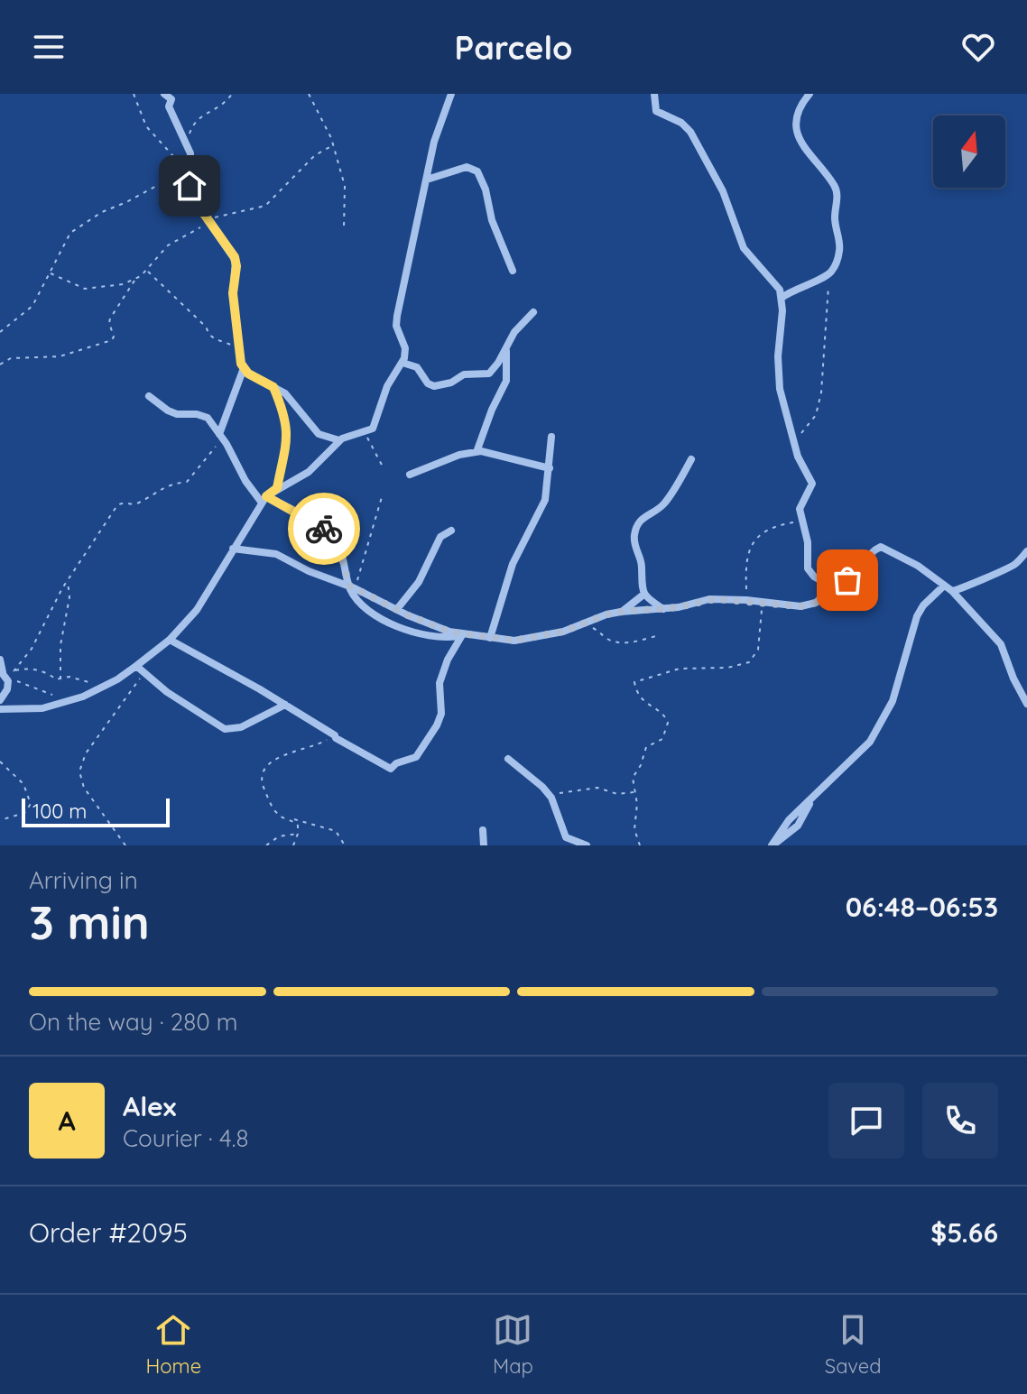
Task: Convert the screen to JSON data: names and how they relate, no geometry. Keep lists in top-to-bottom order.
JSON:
{
  "scale_bar": "100 m",
  "north": "top",
  "page": {
    "header": "Parcelo",
    "scale": "100 m",
    "heading": ["3 min", "Arriving in", "06:48–06:53"],
    "panel": [
      "Alex",
      "Courier · 4.8",
      "Order #2095",
      "$5.66"
    ],
    "bar": "On the way · 280 m",
    "round": "A",
    "tabs": ["Home", "Map", "Saved"]
  }
}
